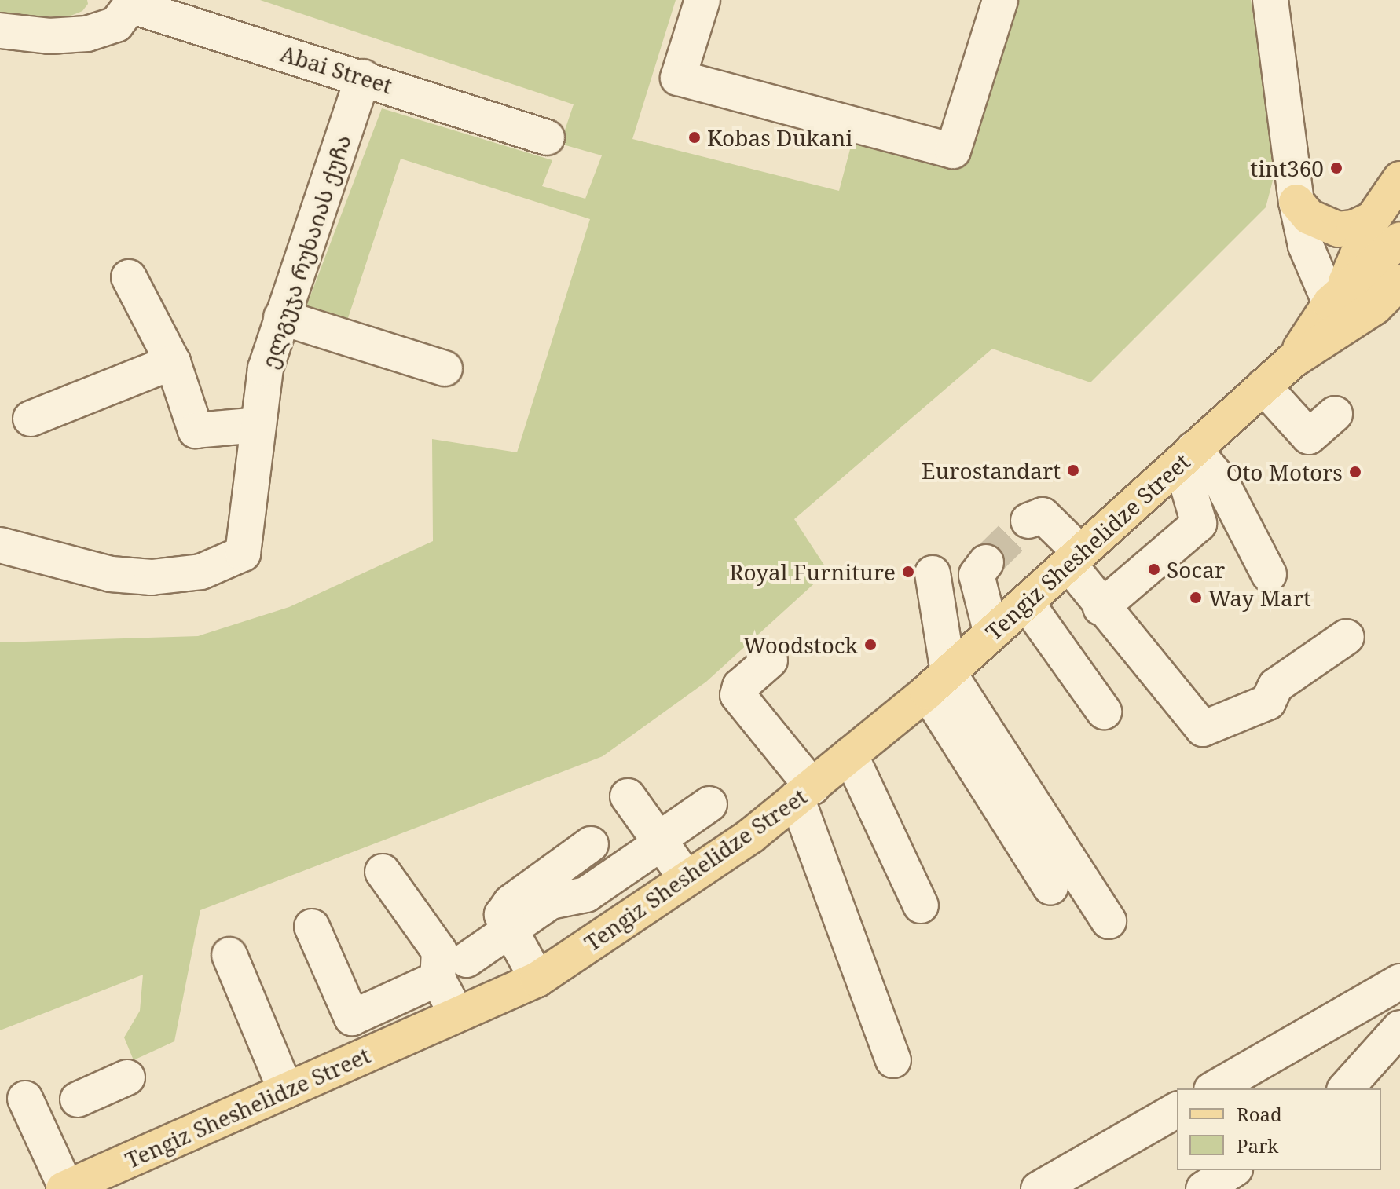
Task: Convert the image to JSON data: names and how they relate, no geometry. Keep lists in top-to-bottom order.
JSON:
{
  "streets": {
    "main road": ["Tengiz Sheshelidze Street"],
    "street": ["Abai Street", "ელგუჯა რუხაიას ქუჩა"]
  },
  "crossings": [
    ["Abai Street", "ელგუჯა რუხაიას ქუჩა"]
  ],
  "places": [
    "Kobas Dukani",
    "tint360",
    "Eurostandart",
    "Oto Motors",
    "Socar",
    "Royal Furniture",
    "Way Mart",
    "Woodstock"
  ],
  "legend": ["Road", "Park"]
}
